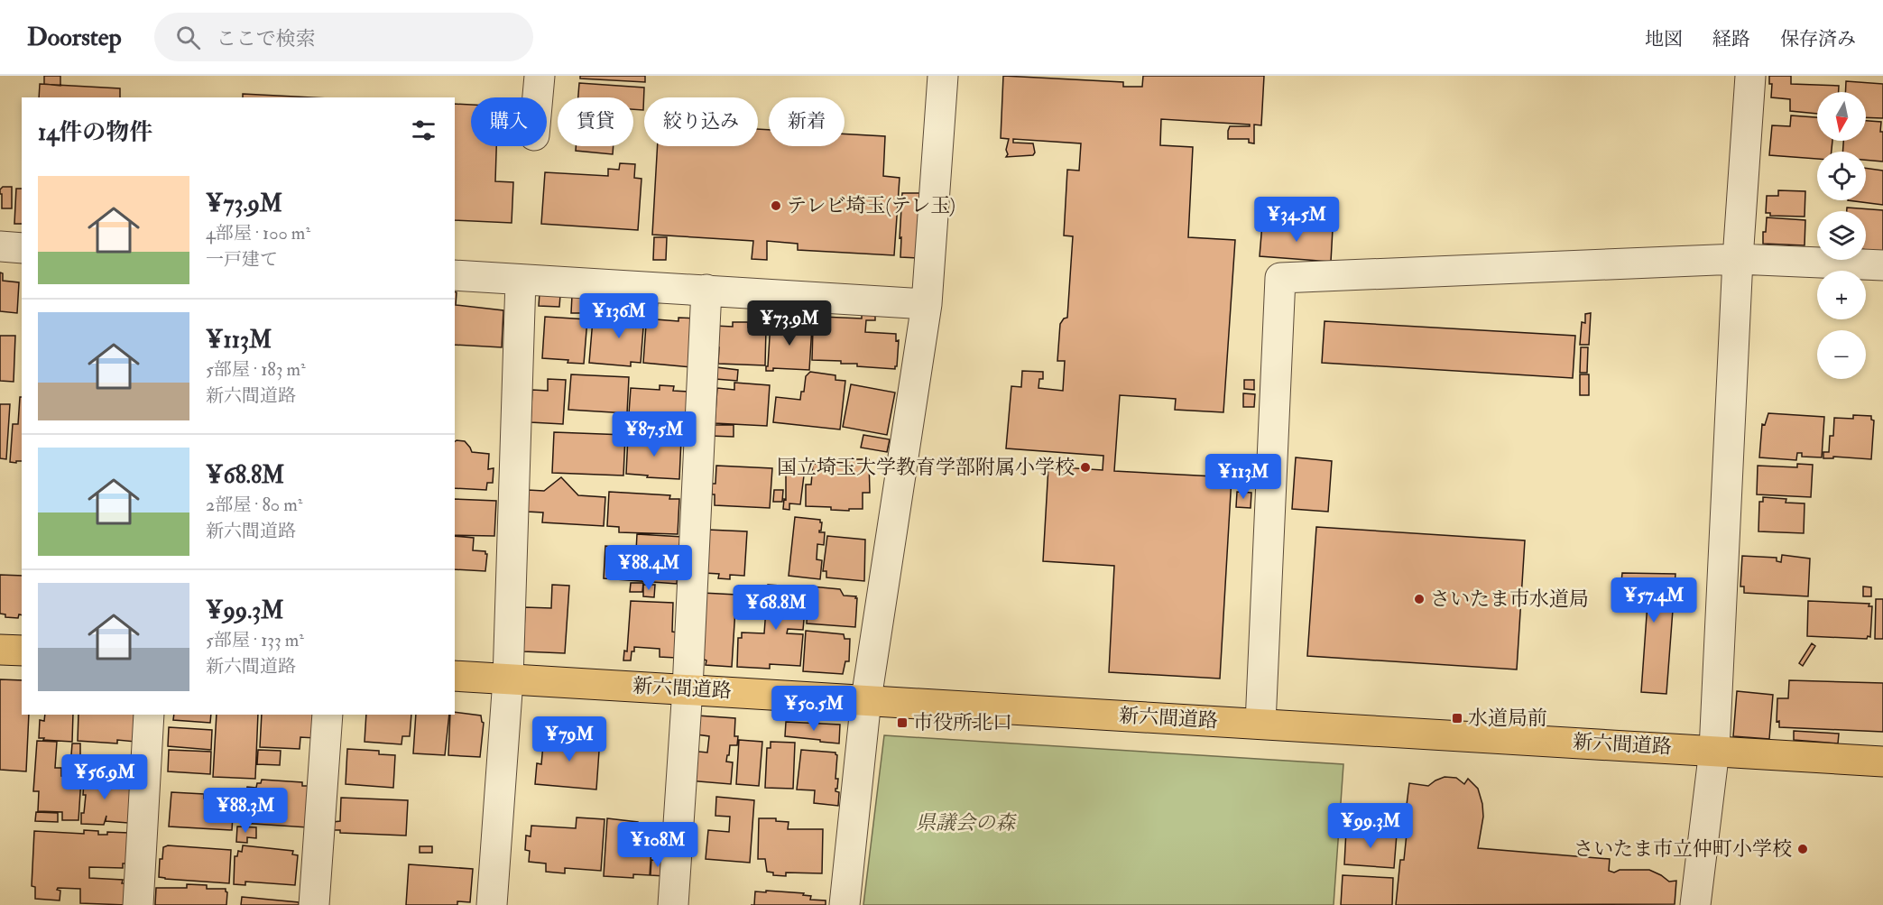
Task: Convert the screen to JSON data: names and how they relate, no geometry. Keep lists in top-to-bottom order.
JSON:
{
  "streets": {
    "main road": ["新六間道路"]
  },
  "parks": ["県議会の森"],
  "places": {
    "other": [
      "テレビ埼玉(テレ玉)",
      "国立埼玉大学教育学部附属小学校",
      "さいたま市水道局",
      "さいたま市立仲町小学校"
    ],
    "transit": ["水道局前", "市役所北口"]
  },
  "north": "bottom",
  "page": {
    "header": "Doorstep",
    "search": "ここで検索",
    "nav": ["地図", "経路", "保存済み"],
    "map_buttons": ["+", "−"],
    "chip": [
      "購入",
      "賃貸",
      "絞り込み",
      "新着"
    ],
    "heading": "14件の物件",
    "list": [
      {
        "name": "¥73.9M",
        "note": "4部屋 · 100 m² · 一戸建て"
      },
      {
        "name": "¥113M",
        "note": "5部屋 · 183 m² · 新六間道路"
      },
      {
        "name": "¥68.8M",
        "note": "2部屋 · 80 m² · 新六間道路"
      },
      {
        "name": "¥99.3M",
        "note": "5部屋 · 133 m² · 新六間道路"
      }
    ],
    "price": [
      "¥34.5M",
      "¥136M",
      "¥73.9M",
      "¥87.5M",
      "¥113M",
      "¥88.4M",
      "¥57.4M",
      "¥68.8M",
      "¥50.5M",
      "¥79M",
      "¥56.9M",
      "¥88.3M",
      "¥99.3M",
      "¥108M"
    ]
  }
}
